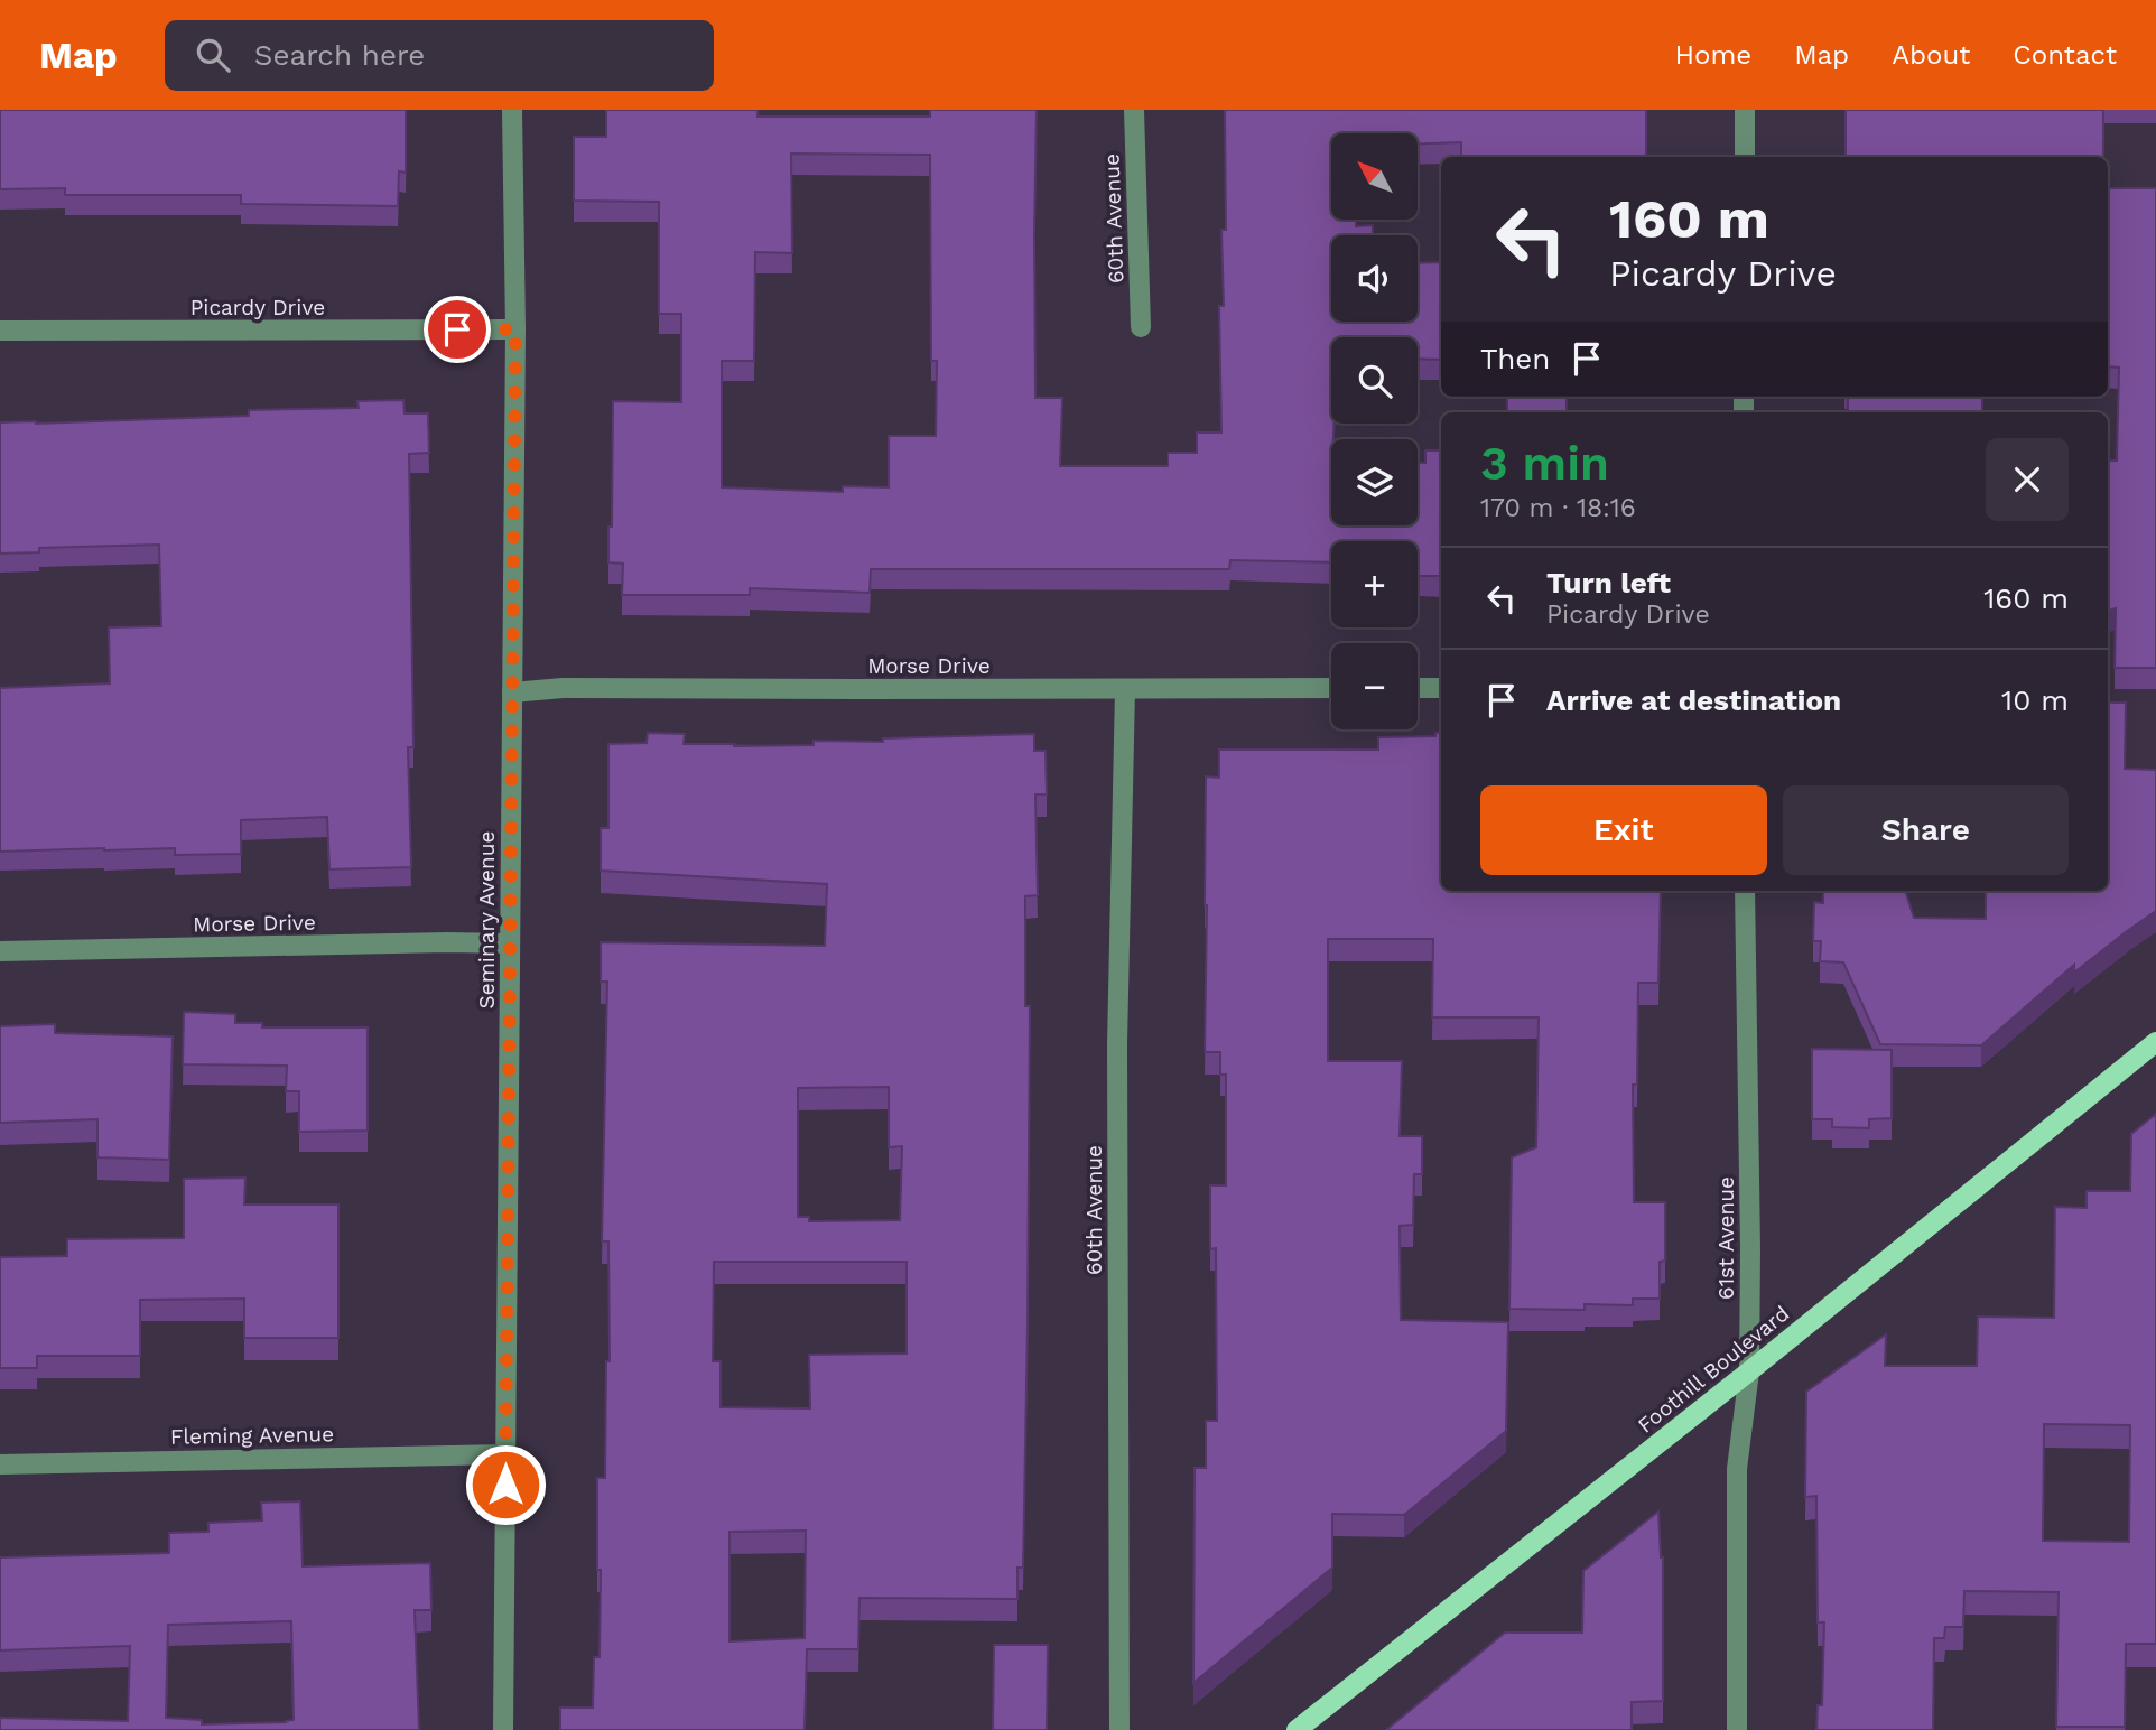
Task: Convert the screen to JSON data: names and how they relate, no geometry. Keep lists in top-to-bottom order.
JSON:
{
  "streets": {
    "main road": ["Foothill Boulevard"],
    "street": [
      "60th Avenue",
      "Picardy Drive",
      "Morse Drive",
      "Seminary Avenue",
      "61st Avenue",
      "Fleming Avenue"
    ]
  },
  "crossings": [
    ["60th Avenue", "Morse Drive"],
    ["Picardy Drive", "Seminary Avenue"],
    ["Morse Drive", "Seminary Avenue"],
    ["Seminary Avenue", "Fleming Avenue"],
    ["61st Avenue", "Foothill Boulevard"]
  ],
  "north": "top left",
  "page": {
    "header": "Map",
    "search": "Search here",
    "nav": [
      "Home",
      "Map",
      "About",
      "Contact"
    ],
    "map_buttons": ["+", "−"],
    "turn": ["160 m", "Picardy Drive"],
    "then": "Then",
    "heading": ["3 min", "170 m · 18:16"],
    "list": [
      {
        "name": "Turn left",
        "note": "Picardy Drive",
        "value": "160 m"
      },
      {
        "name": "Arrive at destination",
        "value": "10 m"
      }
    ],
    "buttons": ["Exit", "Share"]
  }
}
